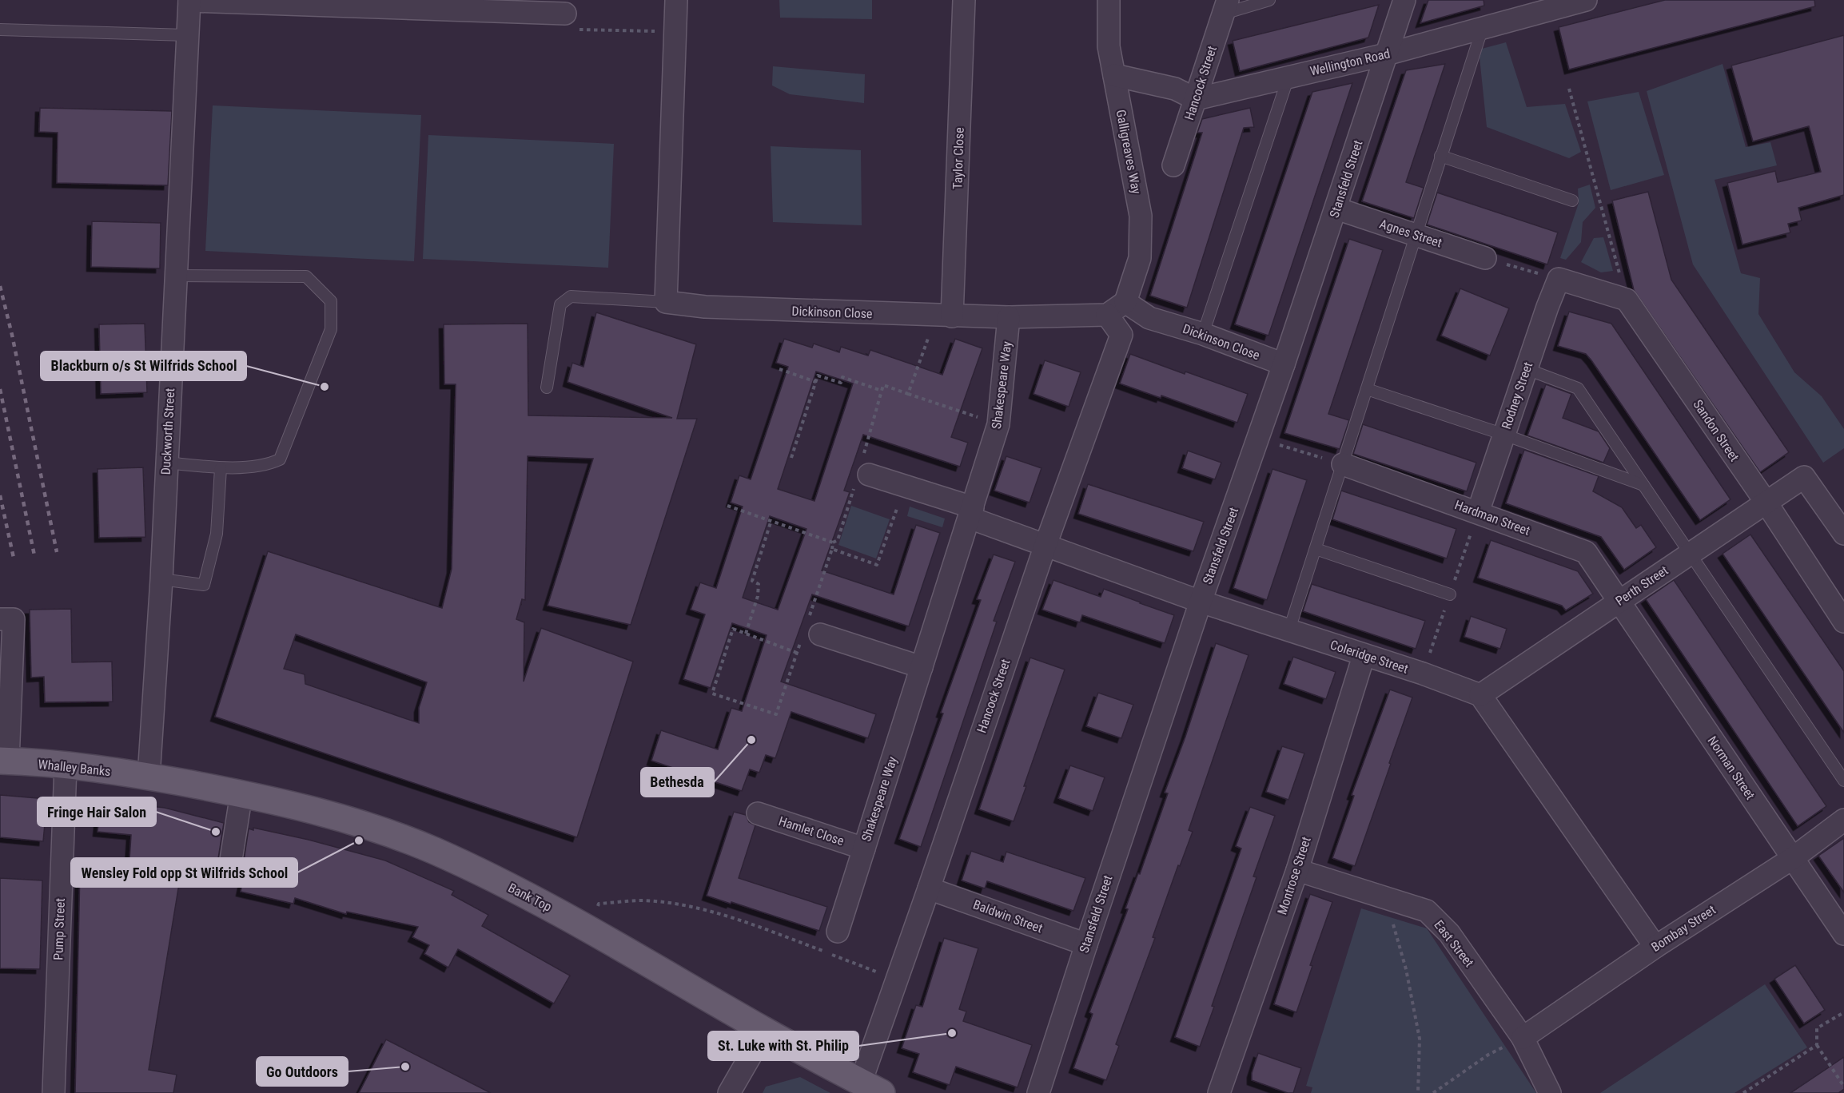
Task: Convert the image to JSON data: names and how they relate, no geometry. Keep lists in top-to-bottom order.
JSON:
{
  "streets": {
    "main road": ["Whalley Banks", "Bank Top"],
    "street": [
      "Wellington Road",
      "Hancock Street",
      "Galligreaves Way",
      "Taylor Close",
      "Stansfeld Street",
      "Agnes Street",
      "Dickinson Close",
      "Shakespeare Way",
      "Rodney Street",
      "Sandon Street",
      "Duckworth Street",
      "Hardman Street",
      "Perth Street",
      "Coleridge Street",
      "Norman Street",
      "Hamlet Close",
      "Montrose Street",
      "Baldwin Street",
      "Bombay Street",
      "Pump Street",
      "East Street"
    ]
  },
  "crossings": [
    ["Wellington Road", "Hancock Street"],
    ["Wellington Road", "Stansfeld Street"],
    ["Hancock Street", "Dickinson Close"],
    ["Hancock Street", "Coleridge Street"],
    ["Hancock Street", "Bank Top"],
    ["Hancock Street", "Baldwin Street"],
    ["Galligreaves Way", "Dickinson Close"],
    ["Taylor Close", "Dickinson Close"],
    ["Stansfeld Street", "Agnes Street"],
    ["Stansfeld Street", "Dickinson Close"],
    ["Stansfeld Street", "Coleridge Street"],
    ["Stansfeld Street", "Baldwin Street"],
    ["Dickinson Close", "Shakespeare Way"],
    ["Shakespeare Way", "Coleridge Street"],
    ["Shakespeare Way", "Hamlet Close"],
    ["Rodney Street", "Hardman Street"],
    ["Sandon Street", "Perth Street"],
    ["Duckworth Street", "Whalley Banks"],
    ["Duckworth Street", "Bank Top"],
    ["Hardman Street", "Perth Street"],
    ["Hardman Street", "Norman Street"],
    ["Perth Street", "Coleridge Street"],
    ["Perth Street", "Norman Street"],
    ["Coleridge Street", "Montrose Street"],
    ["Whalley Banks", "Bank Top"],
    ["Whalley Banks", "Pump Street"],
    ["Norman Street", "Bombay Street"],
    ["Montrose Street", "East Street"],
    ["Bombay Street", "East Street"]
  ],
  "places": [
    "Blackburn o/s St Wilfrids School",
    "Bethesda",
    "Fringe Hair Salon",
    "Wensley Fold opp St Wilfrids School",
    "St. Luke with St. Philip",
    "Go Outdoors"
  ]
}
